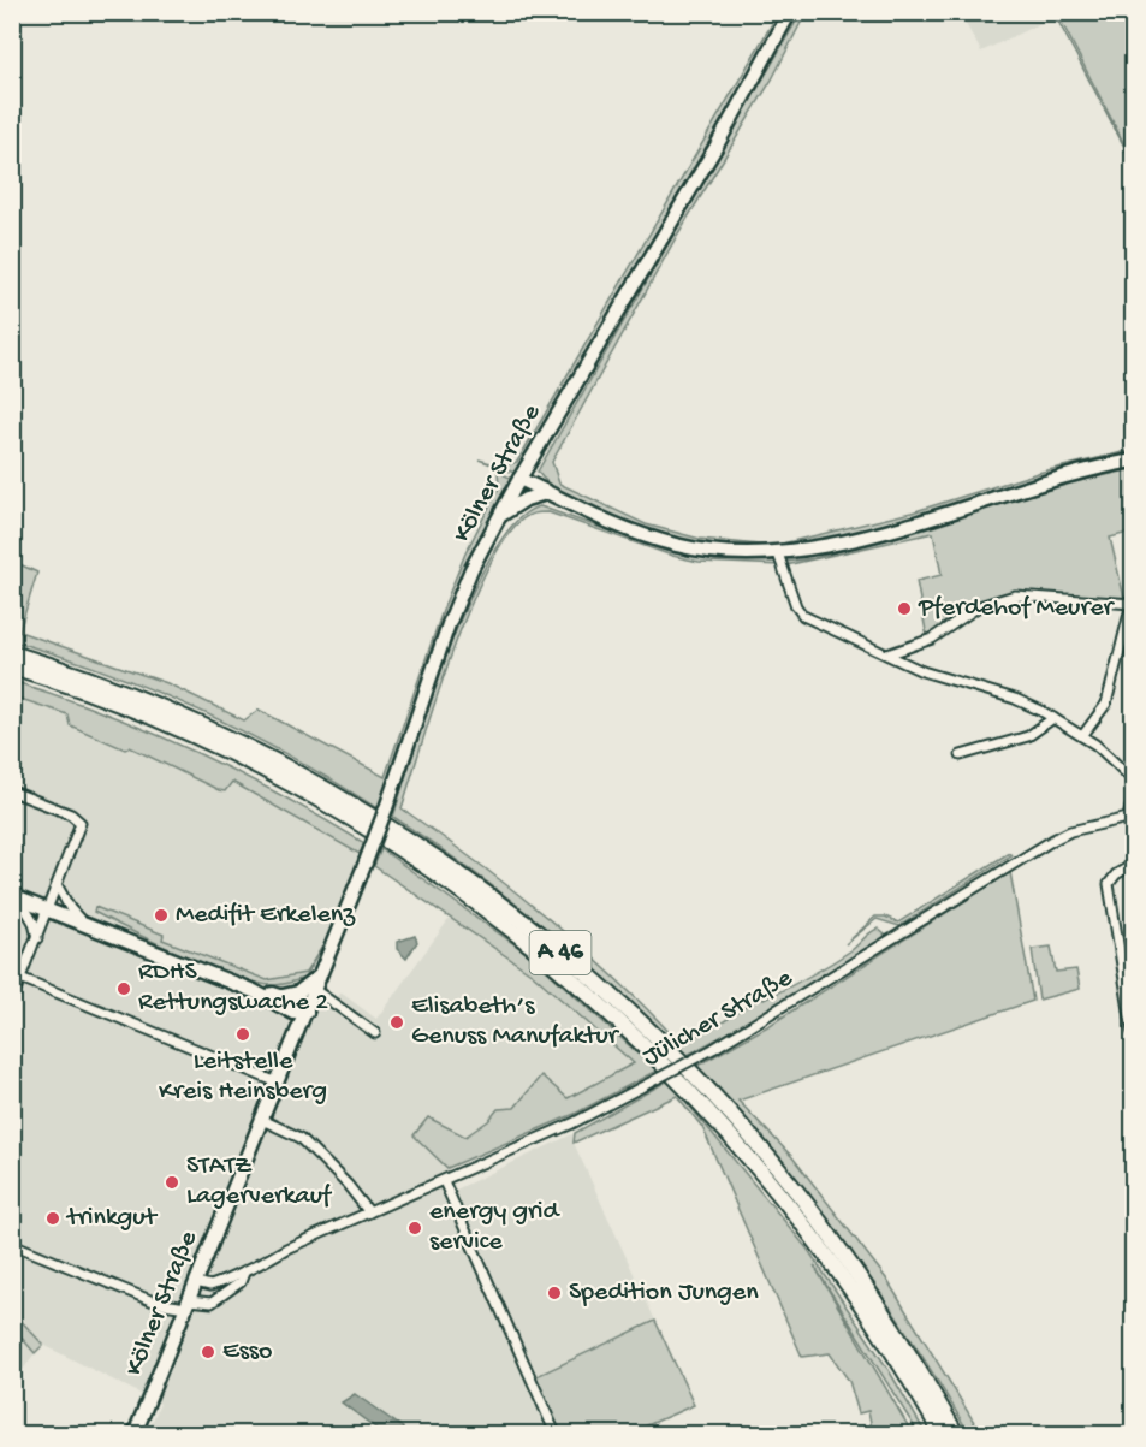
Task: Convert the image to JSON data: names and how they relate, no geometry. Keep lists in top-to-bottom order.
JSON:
{
  "streets": {
    "highway": ["A 46"],
    "main road": ["Kölner Straße"],
    "street": ["Jülicher Straße"]
  },
  "crossings": [
    ["Kölner Straße", "Jülicher Straße"]
  ],
  "places": [
    "Pferdehof Meurer",
    "Medifit Erkelenz",
    "RDHS Rettungswache 2",
    "Elisabeth’s Genuss Manufaktur",
    "Leitstelle Kreis Heinsberg",
    "STATZ Lagerverkauf",
    "trinkgut",
    "energy grid service",
    "Spedition Jungen",
    "Esso"
  ]
}
